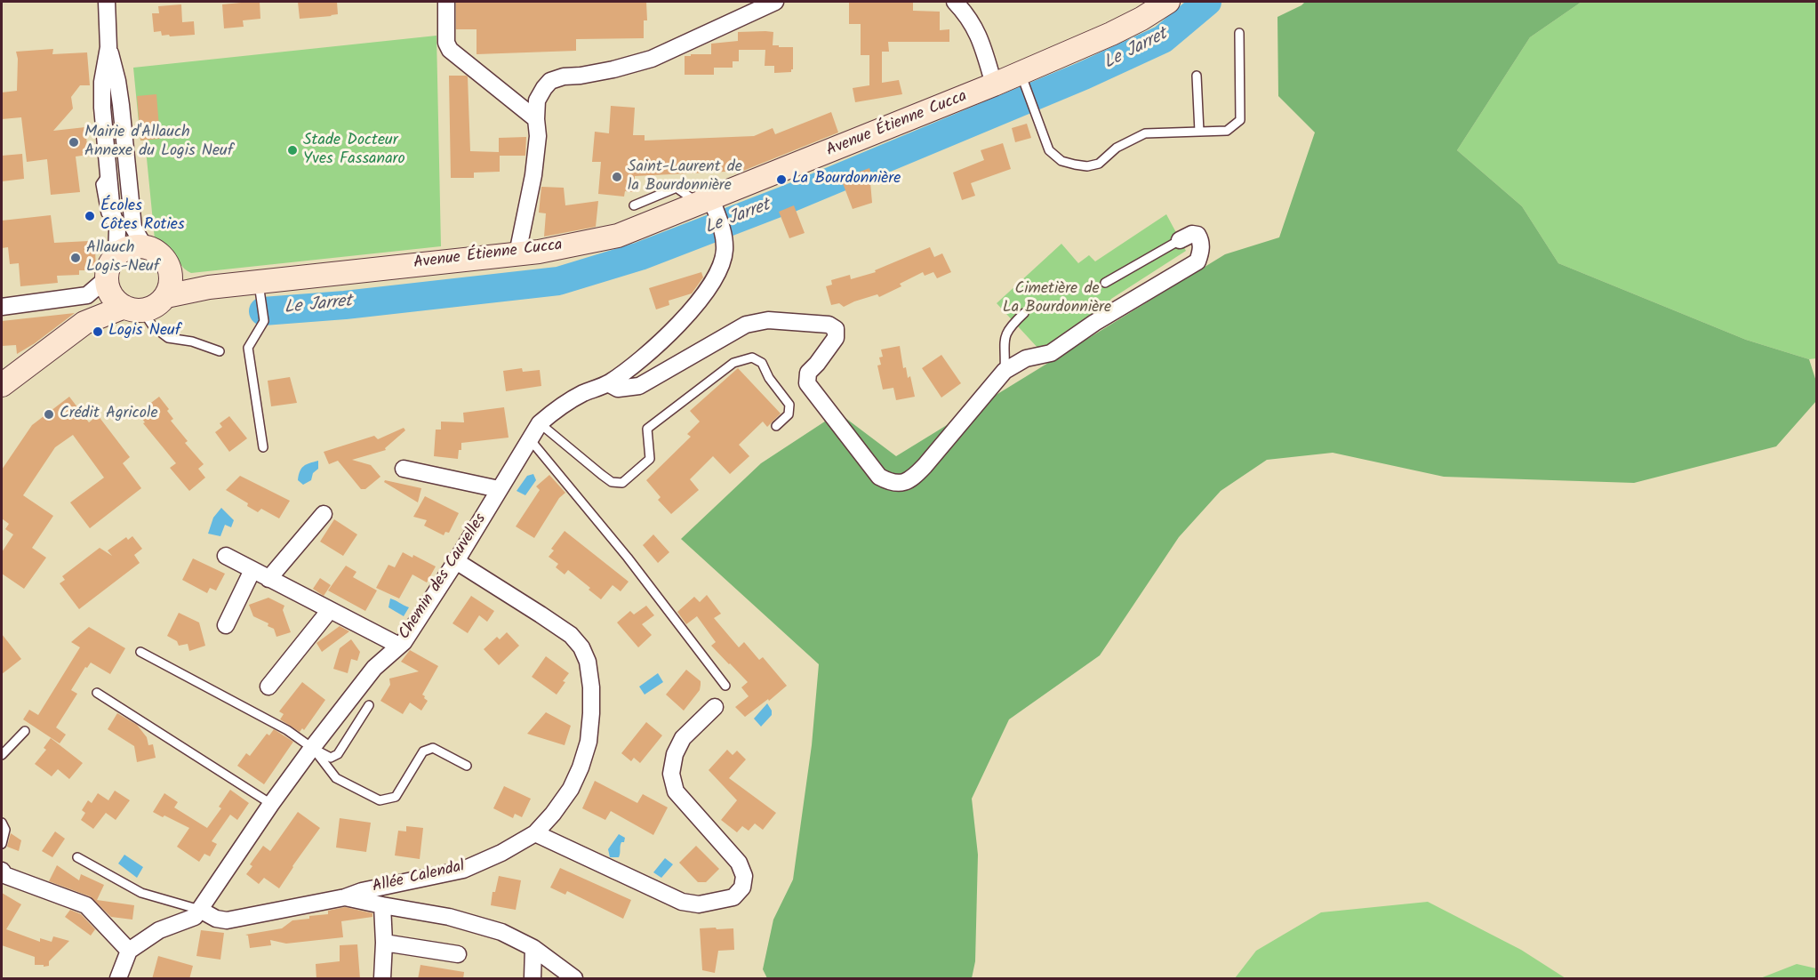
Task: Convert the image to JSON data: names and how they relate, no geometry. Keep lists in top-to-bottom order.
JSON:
{
  "streets": {
    "main road": ["Avenue Étienne Cucca"],
    "street": ["Chemin des Cauvelles", "Allée Calendal"]
  },
  "crossings": [
    ["Avenue Étienne Cucca", "Chemin des Cauvelles"],
    ["Chemin des Cauvelles", "Allée Calendal"]
  ],
  "water": ["Le Jarret"],
  "parks": ["Cimetière de La Bourdonnière"],
  "places": [
    "Mairie d'Allauch Annexe du Logis Neuf",
    "Stade Docteur Yves Fassanaro",
    "Saint-Laurent de la Bourdonnière",
    "La Bourdonnière",
    "Écoles Côtes Roties",
    "Allauch Logis-Neuf",
    "Logis Neuf",
    "Crédit Agricole"
  ]
}
